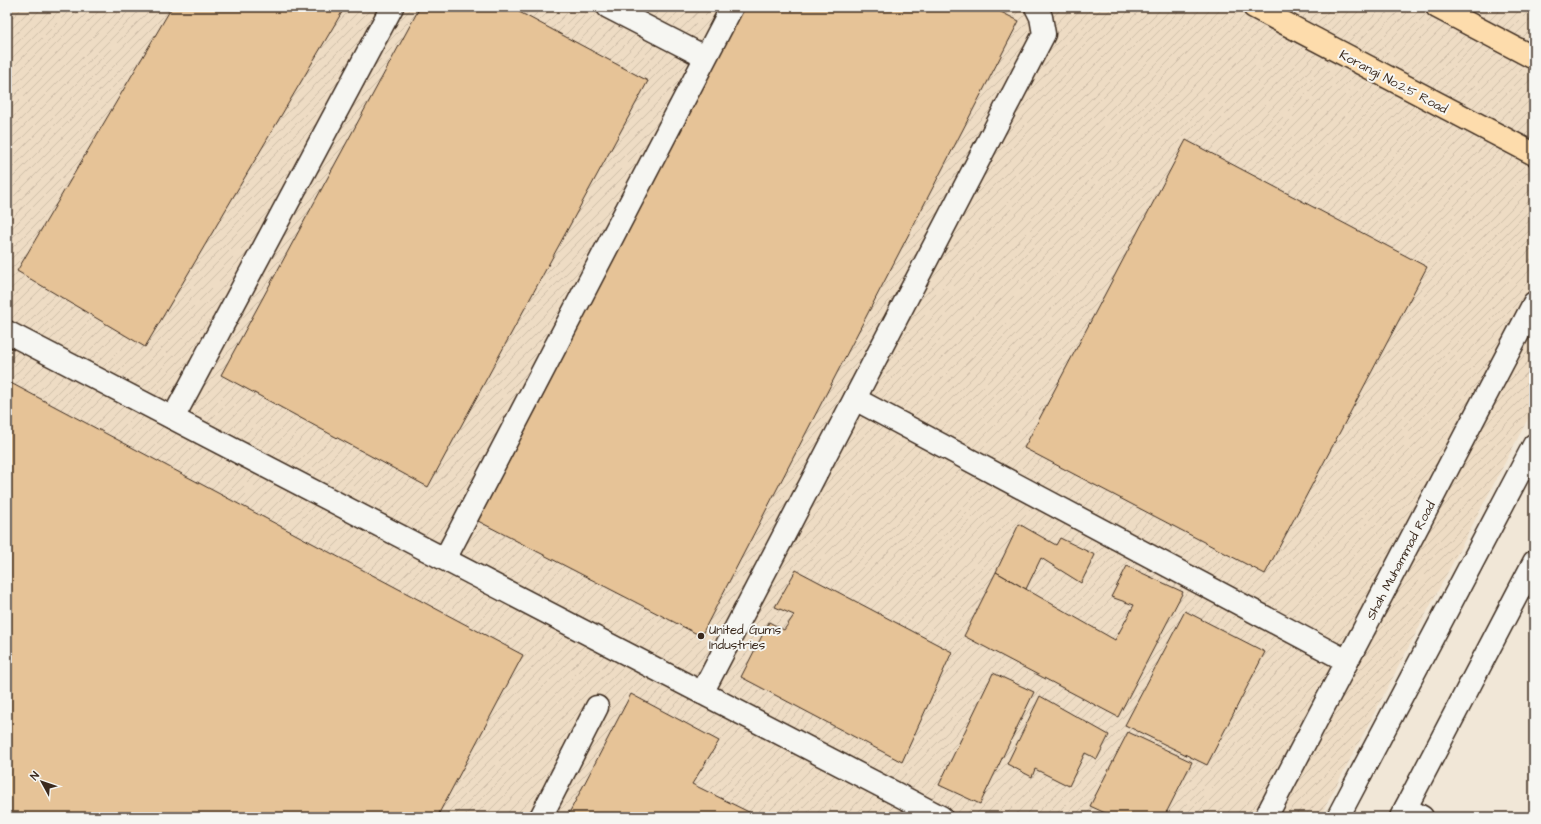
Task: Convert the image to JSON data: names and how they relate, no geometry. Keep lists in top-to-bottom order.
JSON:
{
  "streets": {
    "main road": ["Korangi No.2.5 Road"],
    "street": ["Shah Muhammad Road"]
  },
  "places": ["United Gums Industries"],
  "north": "top left"
}
